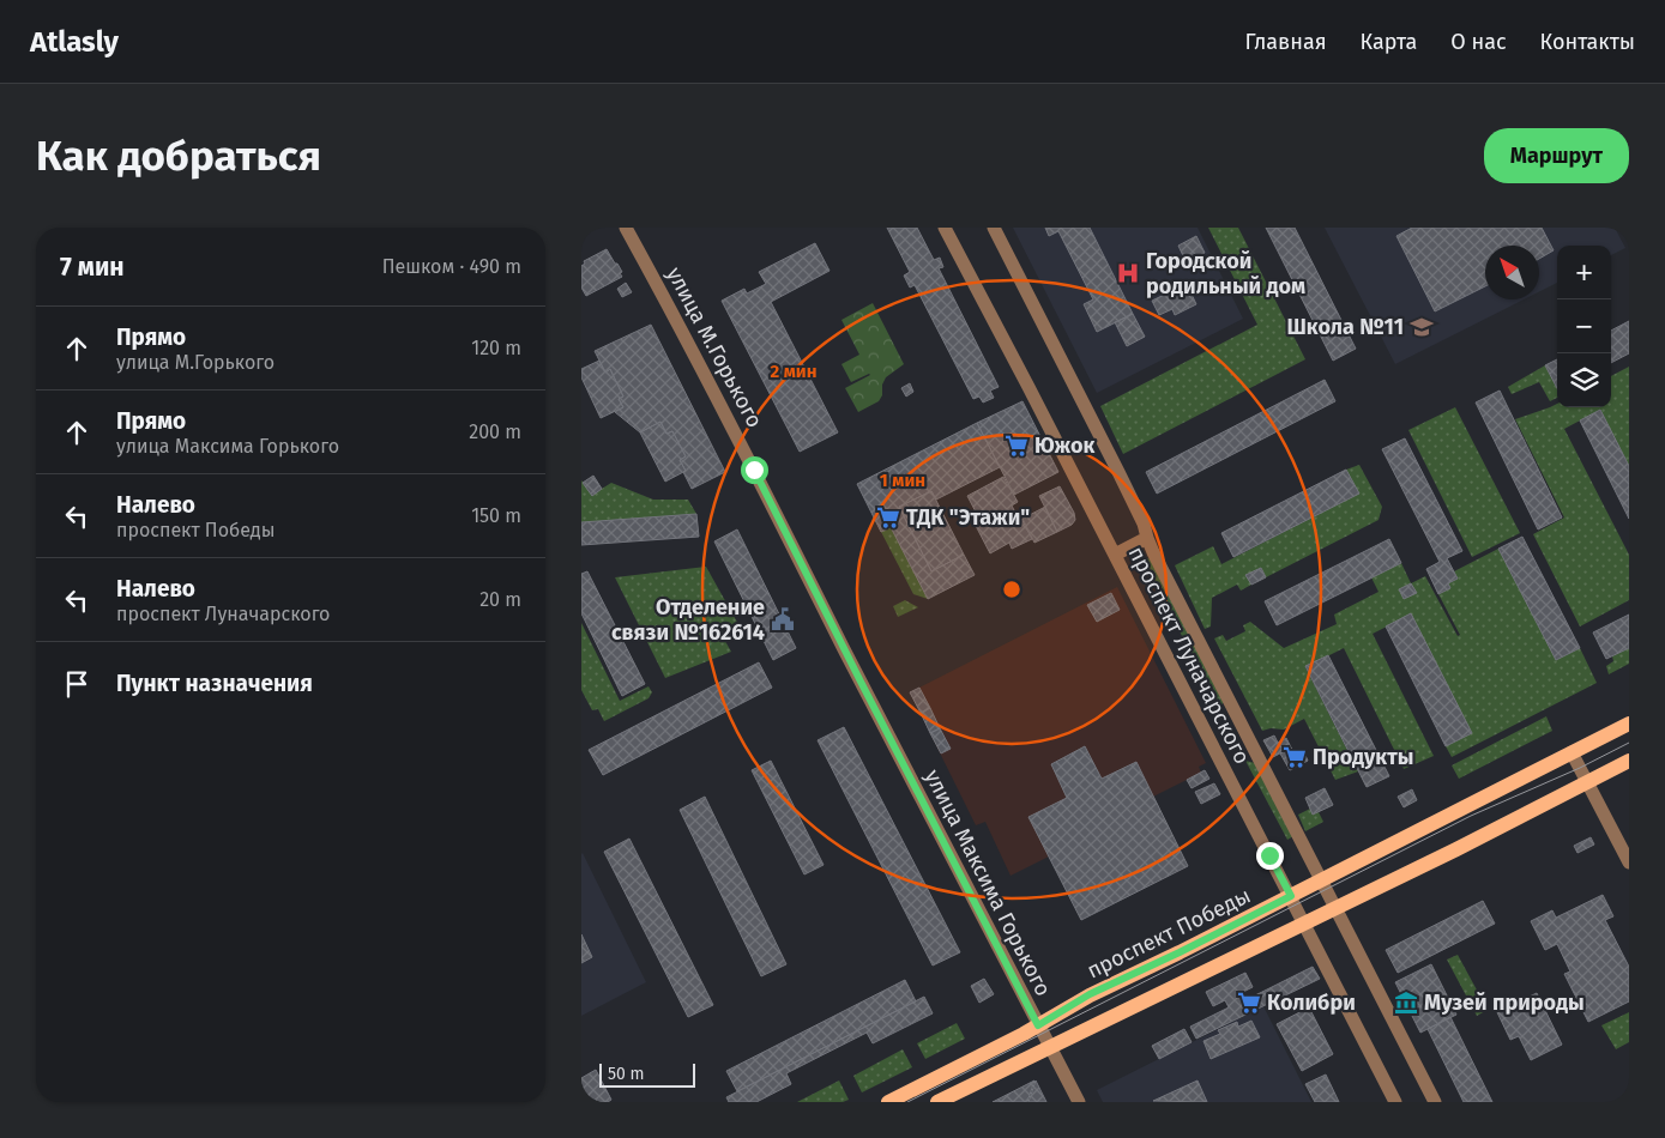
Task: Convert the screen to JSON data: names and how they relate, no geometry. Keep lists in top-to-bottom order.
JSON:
{
  "streets": {
    "main road": ["проспект Победы"],
    "street": ["улица М.Горького", "проспект Луначарского", "улица Максима Горького"]
  },
  "crossings": [
    ["улица М.Горького", "улица Максима Горького"],
    ["проспект Луначарского", "проспект Победы"],
    ["улица Максима Горького", "проспект Победы"]
  ],
  "places": {
    "hospital": ["Городской родильный дом"],
    "school or university": ["Школа №11"],
    "supermarket": [
      "Южок",
      "ТДК \"Этажи\"",
      "Продукты",
      "Колибри"
    ],
    "public building": ["Отделение связи №162614"],
    "museum": ["Музей природы"]
  },
  "scale_bar": "50 m",
  "north": "top left",
  "page": {
    "header": "Atlasly",
    "nav": [
      "Главная",
      "Карта",
      "О нас",
      "Контакты"
    ],
    "buttons": "Маршрут",
    "title": "Как добраться",
    "heading": ["7 мин", "Пешком · 490 m"],
    "map_buttons": ["+", "−"],
    "list": [
      ["Прямо", "улица М.Горького", "120 m"],
      ["Прямо", "улица Максима Горького", "200 m"],
      ["Налево", "проспект Победы", "150 m"],
      ["Налево", "проспект Луначарского", "20 m"],
      "Пункт назначения"
    ],
    "scale": "50 m"
  },
  "rings": ["2 мин", "1 мин"]
}
